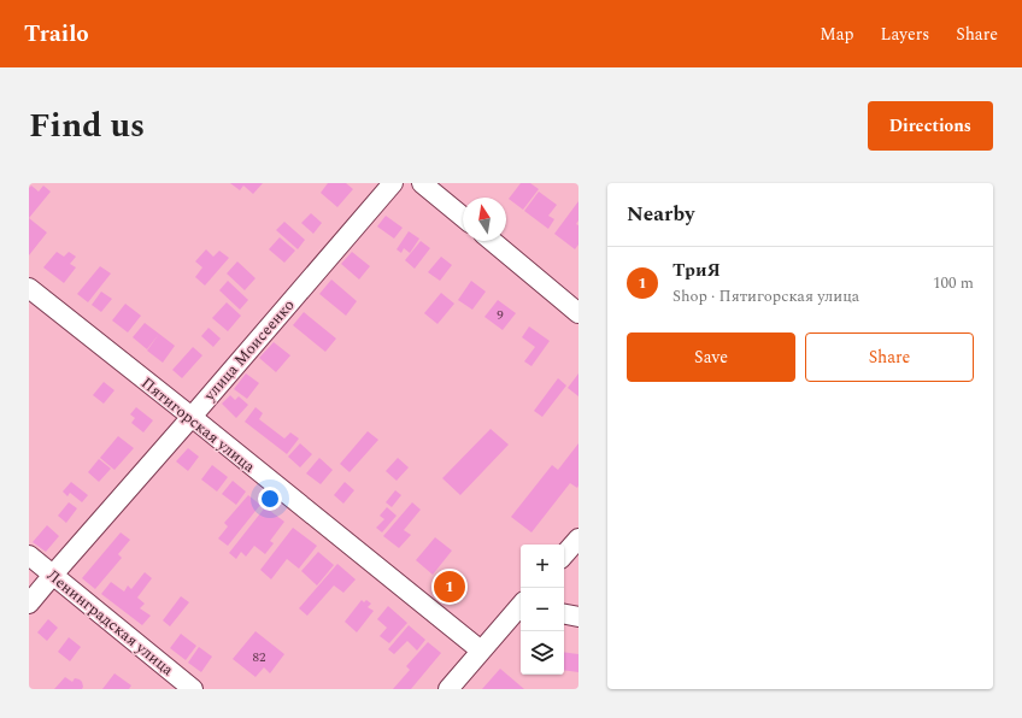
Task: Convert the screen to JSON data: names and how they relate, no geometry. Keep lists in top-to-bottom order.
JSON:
{
  "streets": {
    "street": ["улица Моисеенко", "Пятигорская улица", "Ленинградская улица"]
  },
  "crossings": [
    ["улица Моисеенко", "Пятигорская улица"],
    ["улица Моисеенко", "Ленинградская улица"]
  ],
  "house_numbers": ["9", "82"],
  "north": "top",
  "page": {
    "header": "Trailo",
    "nav": ["Map", "Layers", "Share"],
    "title": "Find us",
    "buttons": [
      "Directions",
      ["Save", "Share"]
    ],
    "heading": "Nearby",
    "list": [
      {
        "mark": "1",
        "name": "ТриЯ",
        "note": "Shop · Пятигорская улица",
        "value": "100 m"
      }
    ],
    "map_buttons": ["+", "−"],
    "pins": "1"
  }
}
